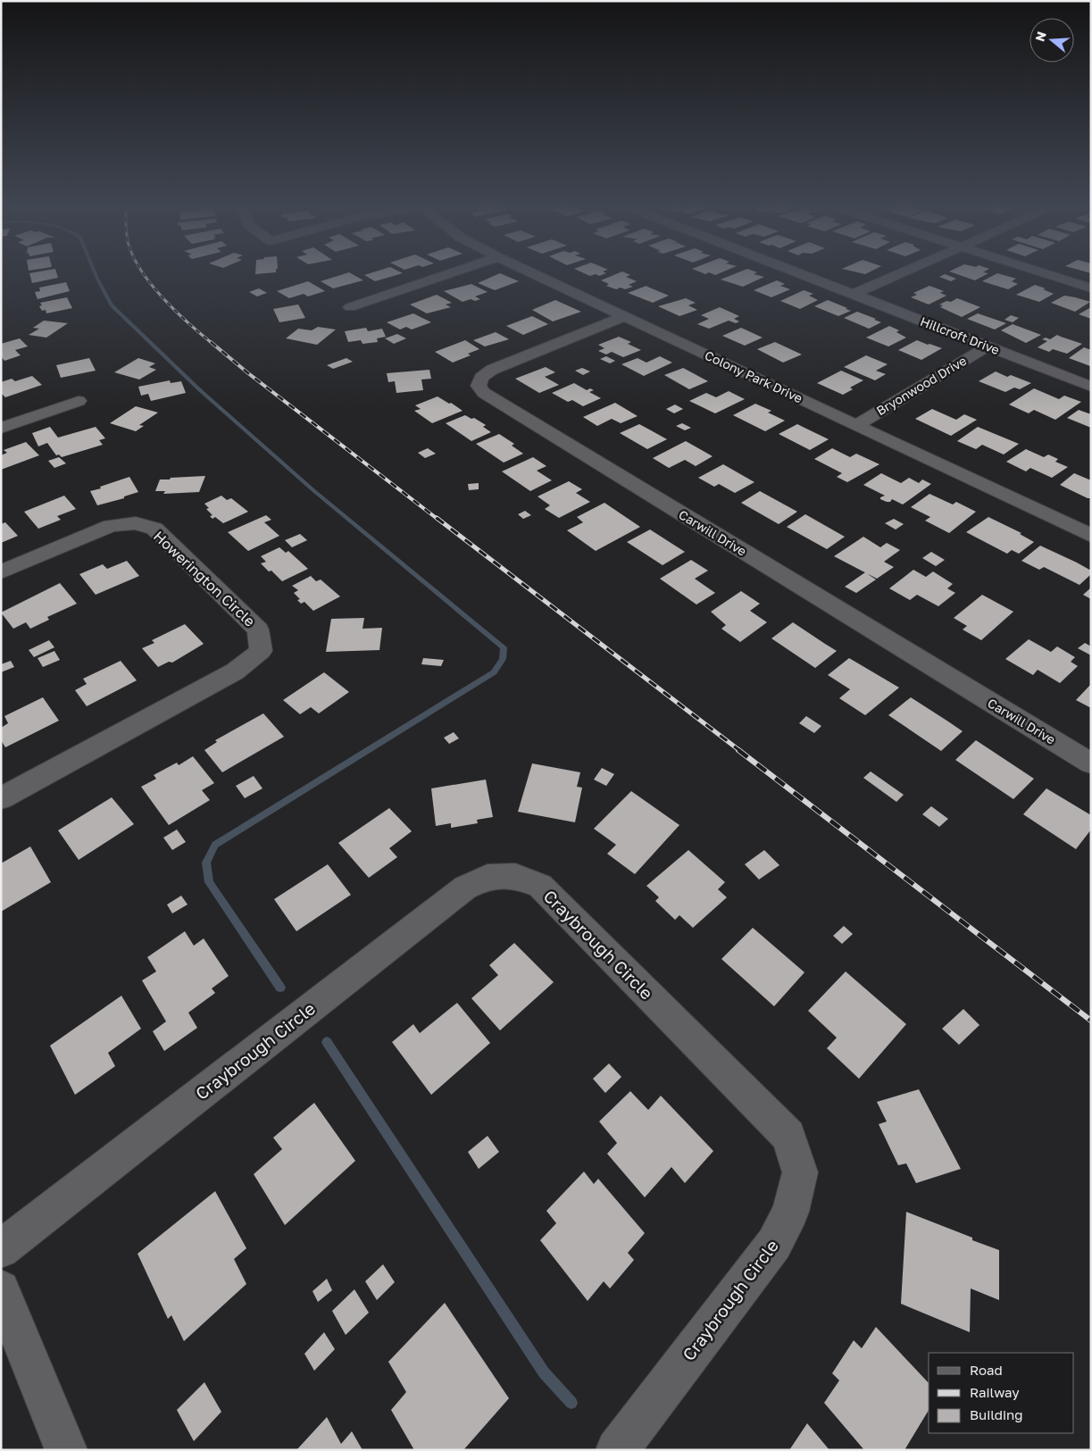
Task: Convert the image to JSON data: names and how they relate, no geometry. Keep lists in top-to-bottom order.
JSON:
{
  "streets": {
    "street": [
      "Hillcroft Drive",
      "Colony Park Drive",
      "Bryonwood Drive",
      "Carwill Drive",
      "Howerington Circle",
      "Craybrough Circle"
    ]
  },
  "crossings": [
    ["Hillcroft Drive", "Bryonwood Drive"],
    ["Colony Park Drive", "Bryonwood Drive"],
    ["Colony Park Drive", "Carwill Drive"]
  ],
  "legend": ["Road", "Railway", "Building"],
  "north": "left"
}
